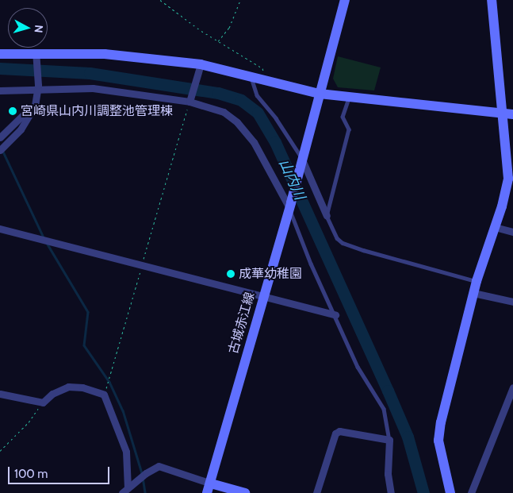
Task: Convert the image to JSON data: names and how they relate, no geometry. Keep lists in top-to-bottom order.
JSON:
{
  "streets": {
    "street": ["古城赤江線"]
  },
  "water": ["山内川"],
  "places": ["宮崎県山内川調整池管理棟", "成華幼稚園"],
  "scale_bar": "100 m",
  "north": "right"
}
